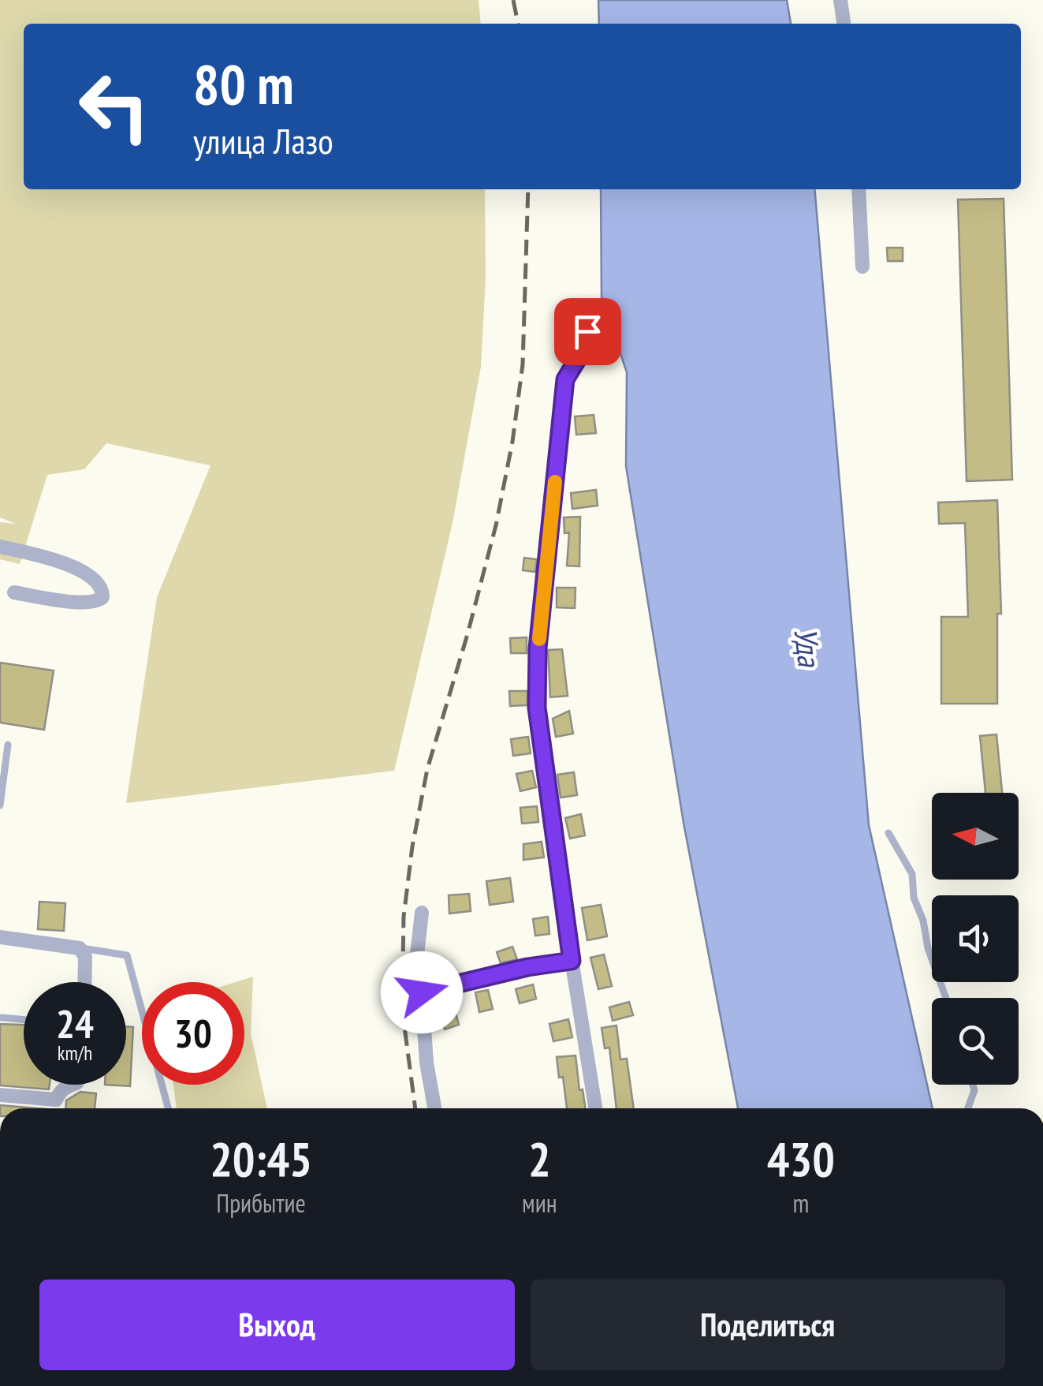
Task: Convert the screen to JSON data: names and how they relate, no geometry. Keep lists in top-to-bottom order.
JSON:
{
  "water": ["Уда"],
  "north": "left",
  "page": {
    "turn": ["80 m", "улица Лазо"],
    "speed": "24 km/h",
    "limit": "30",
    "eta": [
      "20:45",
      "Прибытие",
      "2",
      "мин",
      "430",
      "m"
    ],
    "buttons": ["Выход", "Поделиться"]
  }
}
